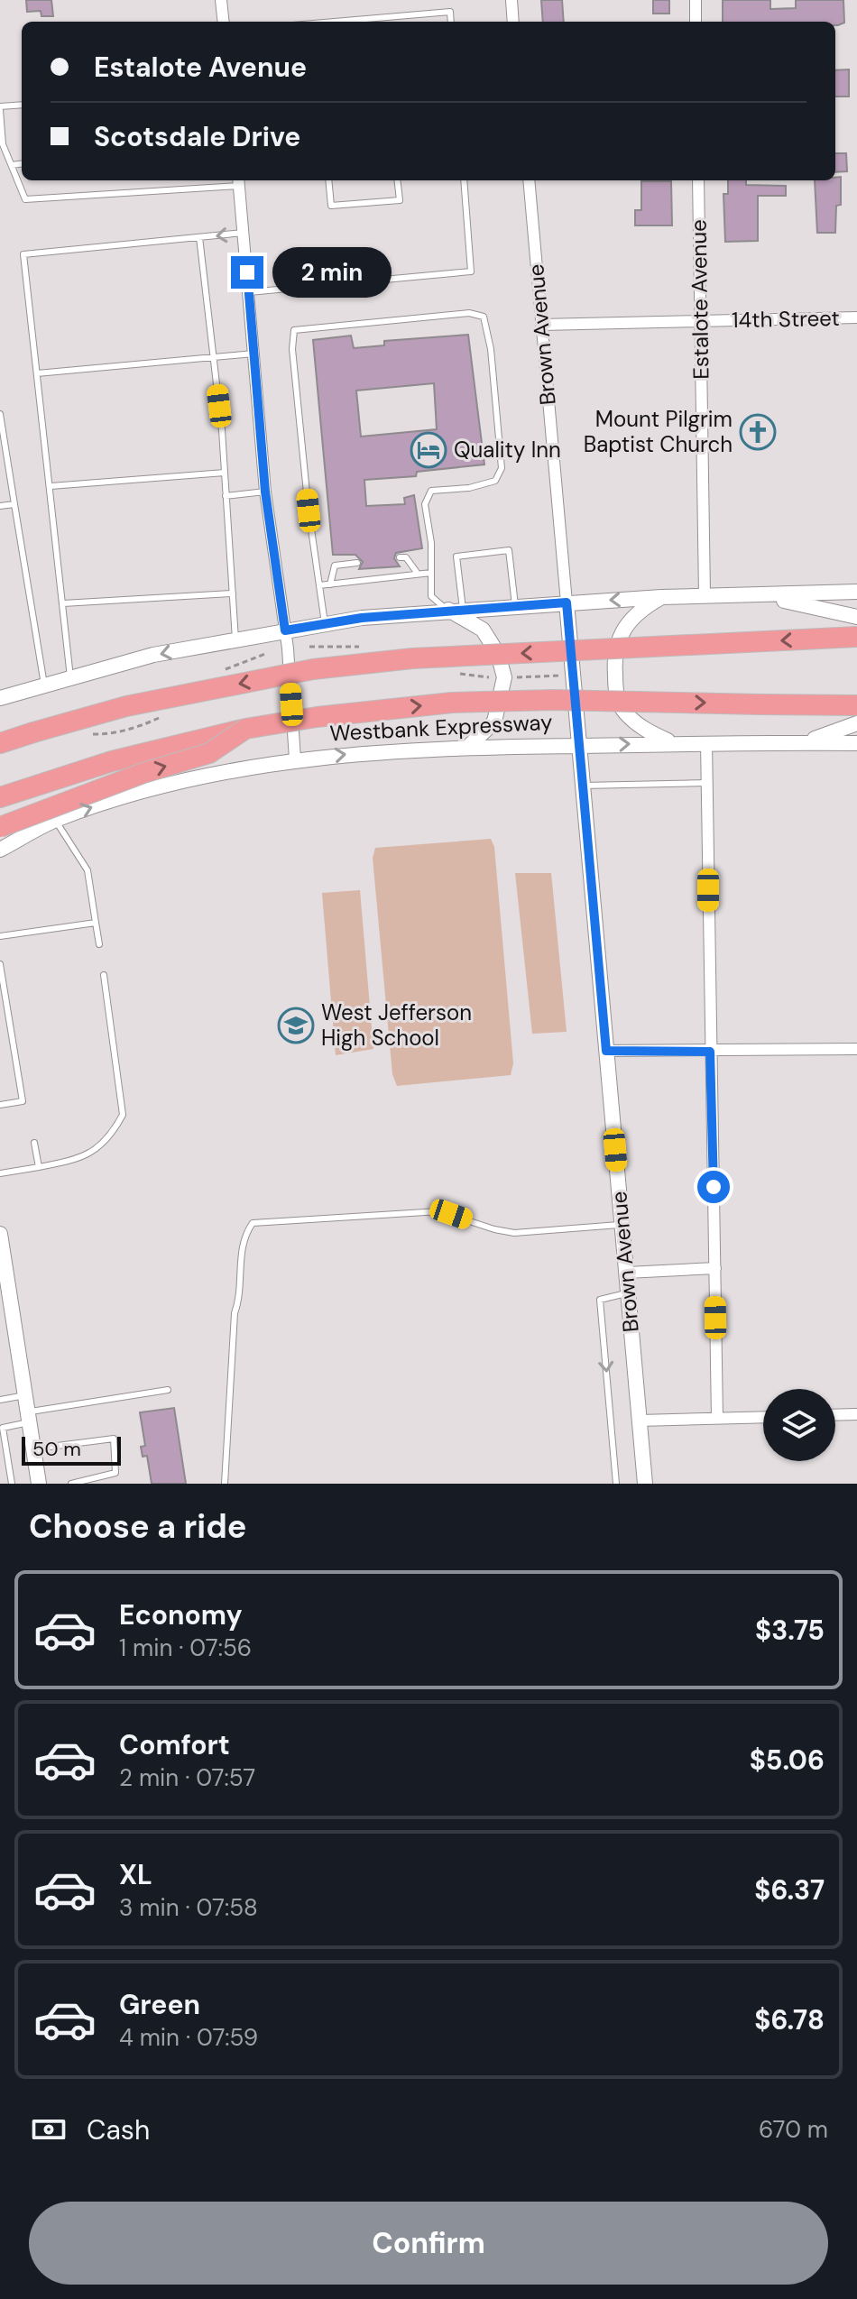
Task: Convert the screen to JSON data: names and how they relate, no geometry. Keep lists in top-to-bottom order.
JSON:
{
  "streets": {
    "highway": ["Westbank Expressway"],
    "main road": ["Brown Avenue"],
    "street": ["Estalote Avenue", "14th Street"]
  },
  "crossings": [
    ["Estalote Avenue", "14th Street"],
    ["14th Street", "Brown Avenue"],
    ["Brown Avenue", "Westbank Expressway"]
  ],
  "places": {
    "church": ["Mount Pilgrim Baptist Church"],
    "hotel": ["Quality Inn"],
    "school or university": ["West Jefferson High School"]
  },
  "scale_bar": "50 m",
  "page": {
    "banner": ["Estalote Avenue", "Scotsdale Drive"],
    "bubble": "2 min",
    "scale": "50 m",
    "heading": "Choose a ride",
    "list": [
      {
        "name": "Economy",
        "note": "1 min · 07:56",
        "value": "$3.75"
      },
      {
        "name": "Comfort",
        "note": "2 min · 07:57",
        "value": "$5.06"
      },
      {
        "name": "XL",
        "note": "3 min · 07:58",
        "value": "$6.37"
      },
      {
        "name": "Green",
        "note": "4 min · 07:59",
        "value": "$6.78"
      }
    ],
    "pay": ["Cash", "670 m"],
    "buttons": "Confirm"
  }
}
